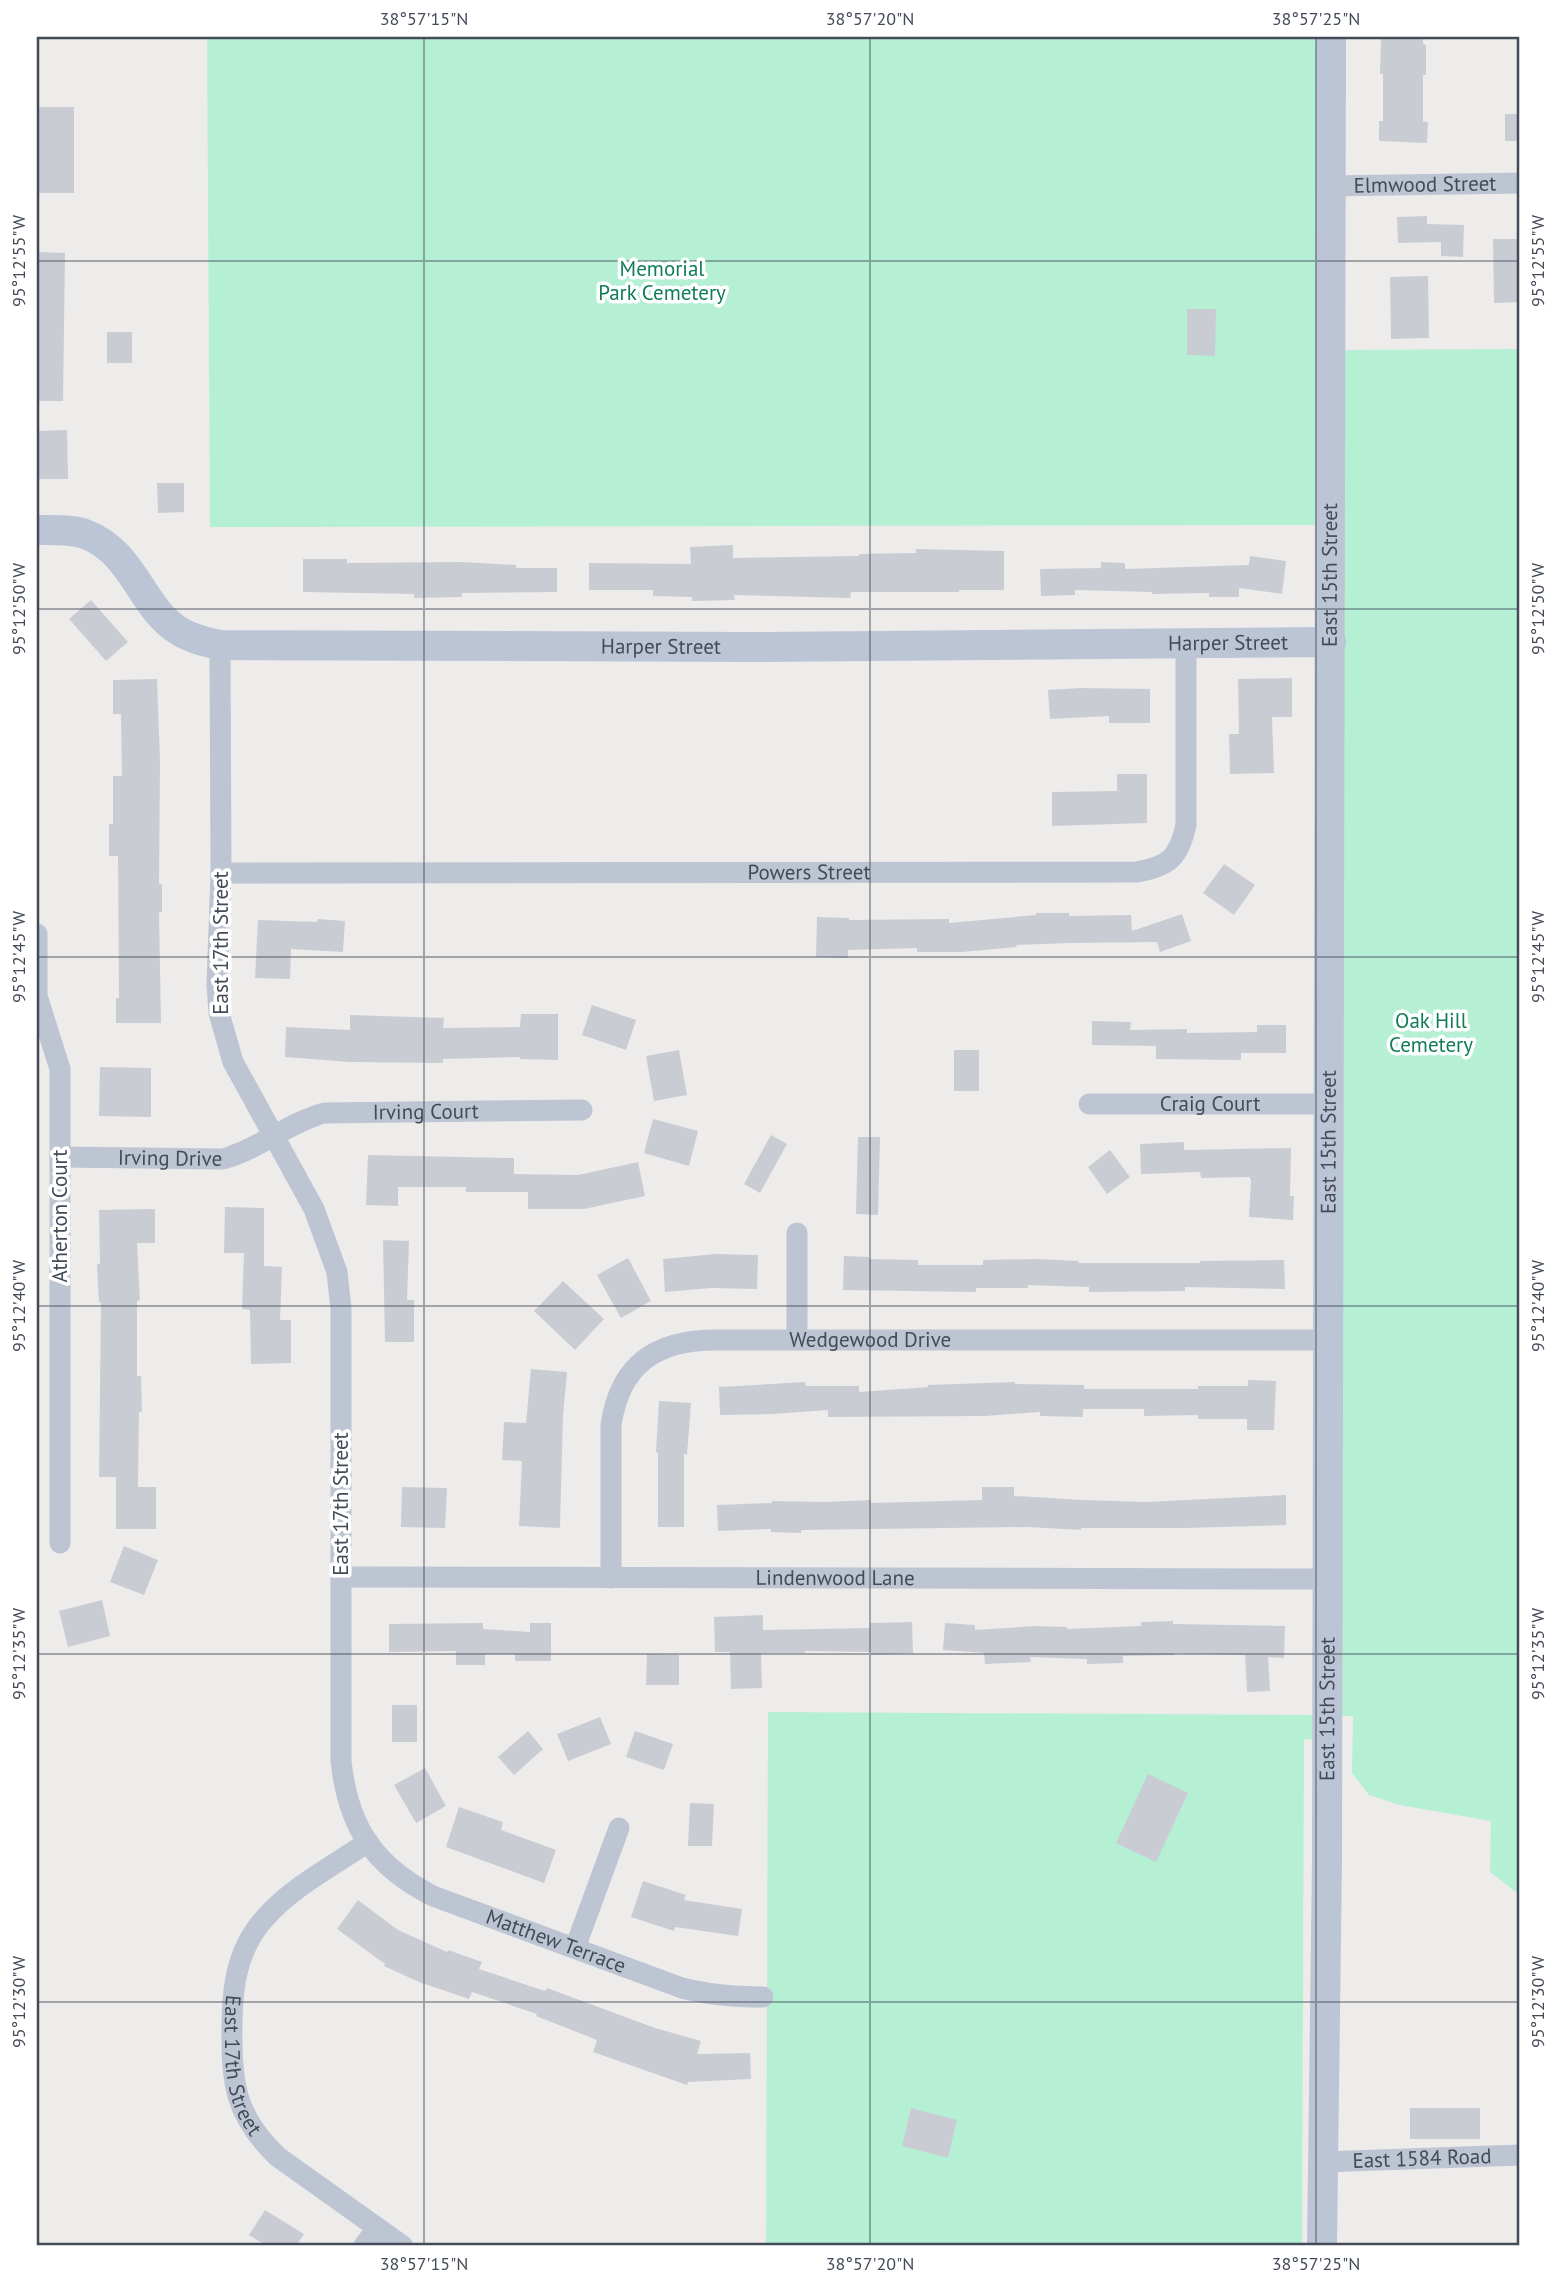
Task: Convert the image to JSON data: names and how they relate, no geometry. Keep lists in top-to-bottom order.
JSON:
{
  "streets": {
    "main road": ["East 15th Street", "Harper Street"],
    "street": [
      "Elmwood Street",
      "Powers Street",
      "East 17th Street",
      "Craig Court",
      "Irving Court",
      "Irving Drive",
      "Atherton Court",
      "Wedgewood Drive",
      "Lindenwood Lane",
      "Matthew Terrace",
      "East 1584 Road"
    ]
  },
  "crossings": [
    ["Elmwood Street", "East 15th Street"],
    ["East 15th Street", "Harper Street"],
    ["East 15th Street", "Craig Court"],
    ["East 15th Street", "Wedgewood Drive"],
    ["East 15th Street", "Lindenwood Lane"],
    ["East 15th Street", "East 1584 Road"],
    ["Harper Street", "Powers Street"],
    ["Harper Street", "East 17th Street"],
    ["Powers Street", "East 17th Street"],
    ["East 17th Street", "Irving Court"],
    ["East 17th Street", "Irving Drive"],
    ["East 17th Street", "Lindenwood Lane"],
    ["East 17th Street", "Matthew Terrace"],
    ["Irving Court", "Irving Drive"],
    ["Irving Drive", "Atherton Court"],
    ["Wedgewood Drive", "Lindenwood Lane"]
  ],
  "parks": ["Memorial Park Cemetery", "Oak Hill Cemetery"],
  "coordinates": [
    "38°57'15\"N",
    "38°57'20\"N",
    "38°57'25\"N",
    "95°12'55\"W",
    "95°12'50\"W",
    "95°12'45\"W",
    "95°12'40\"W",
    "95°12'35\"W",
    "95°12'30\"W"
  ]
}
